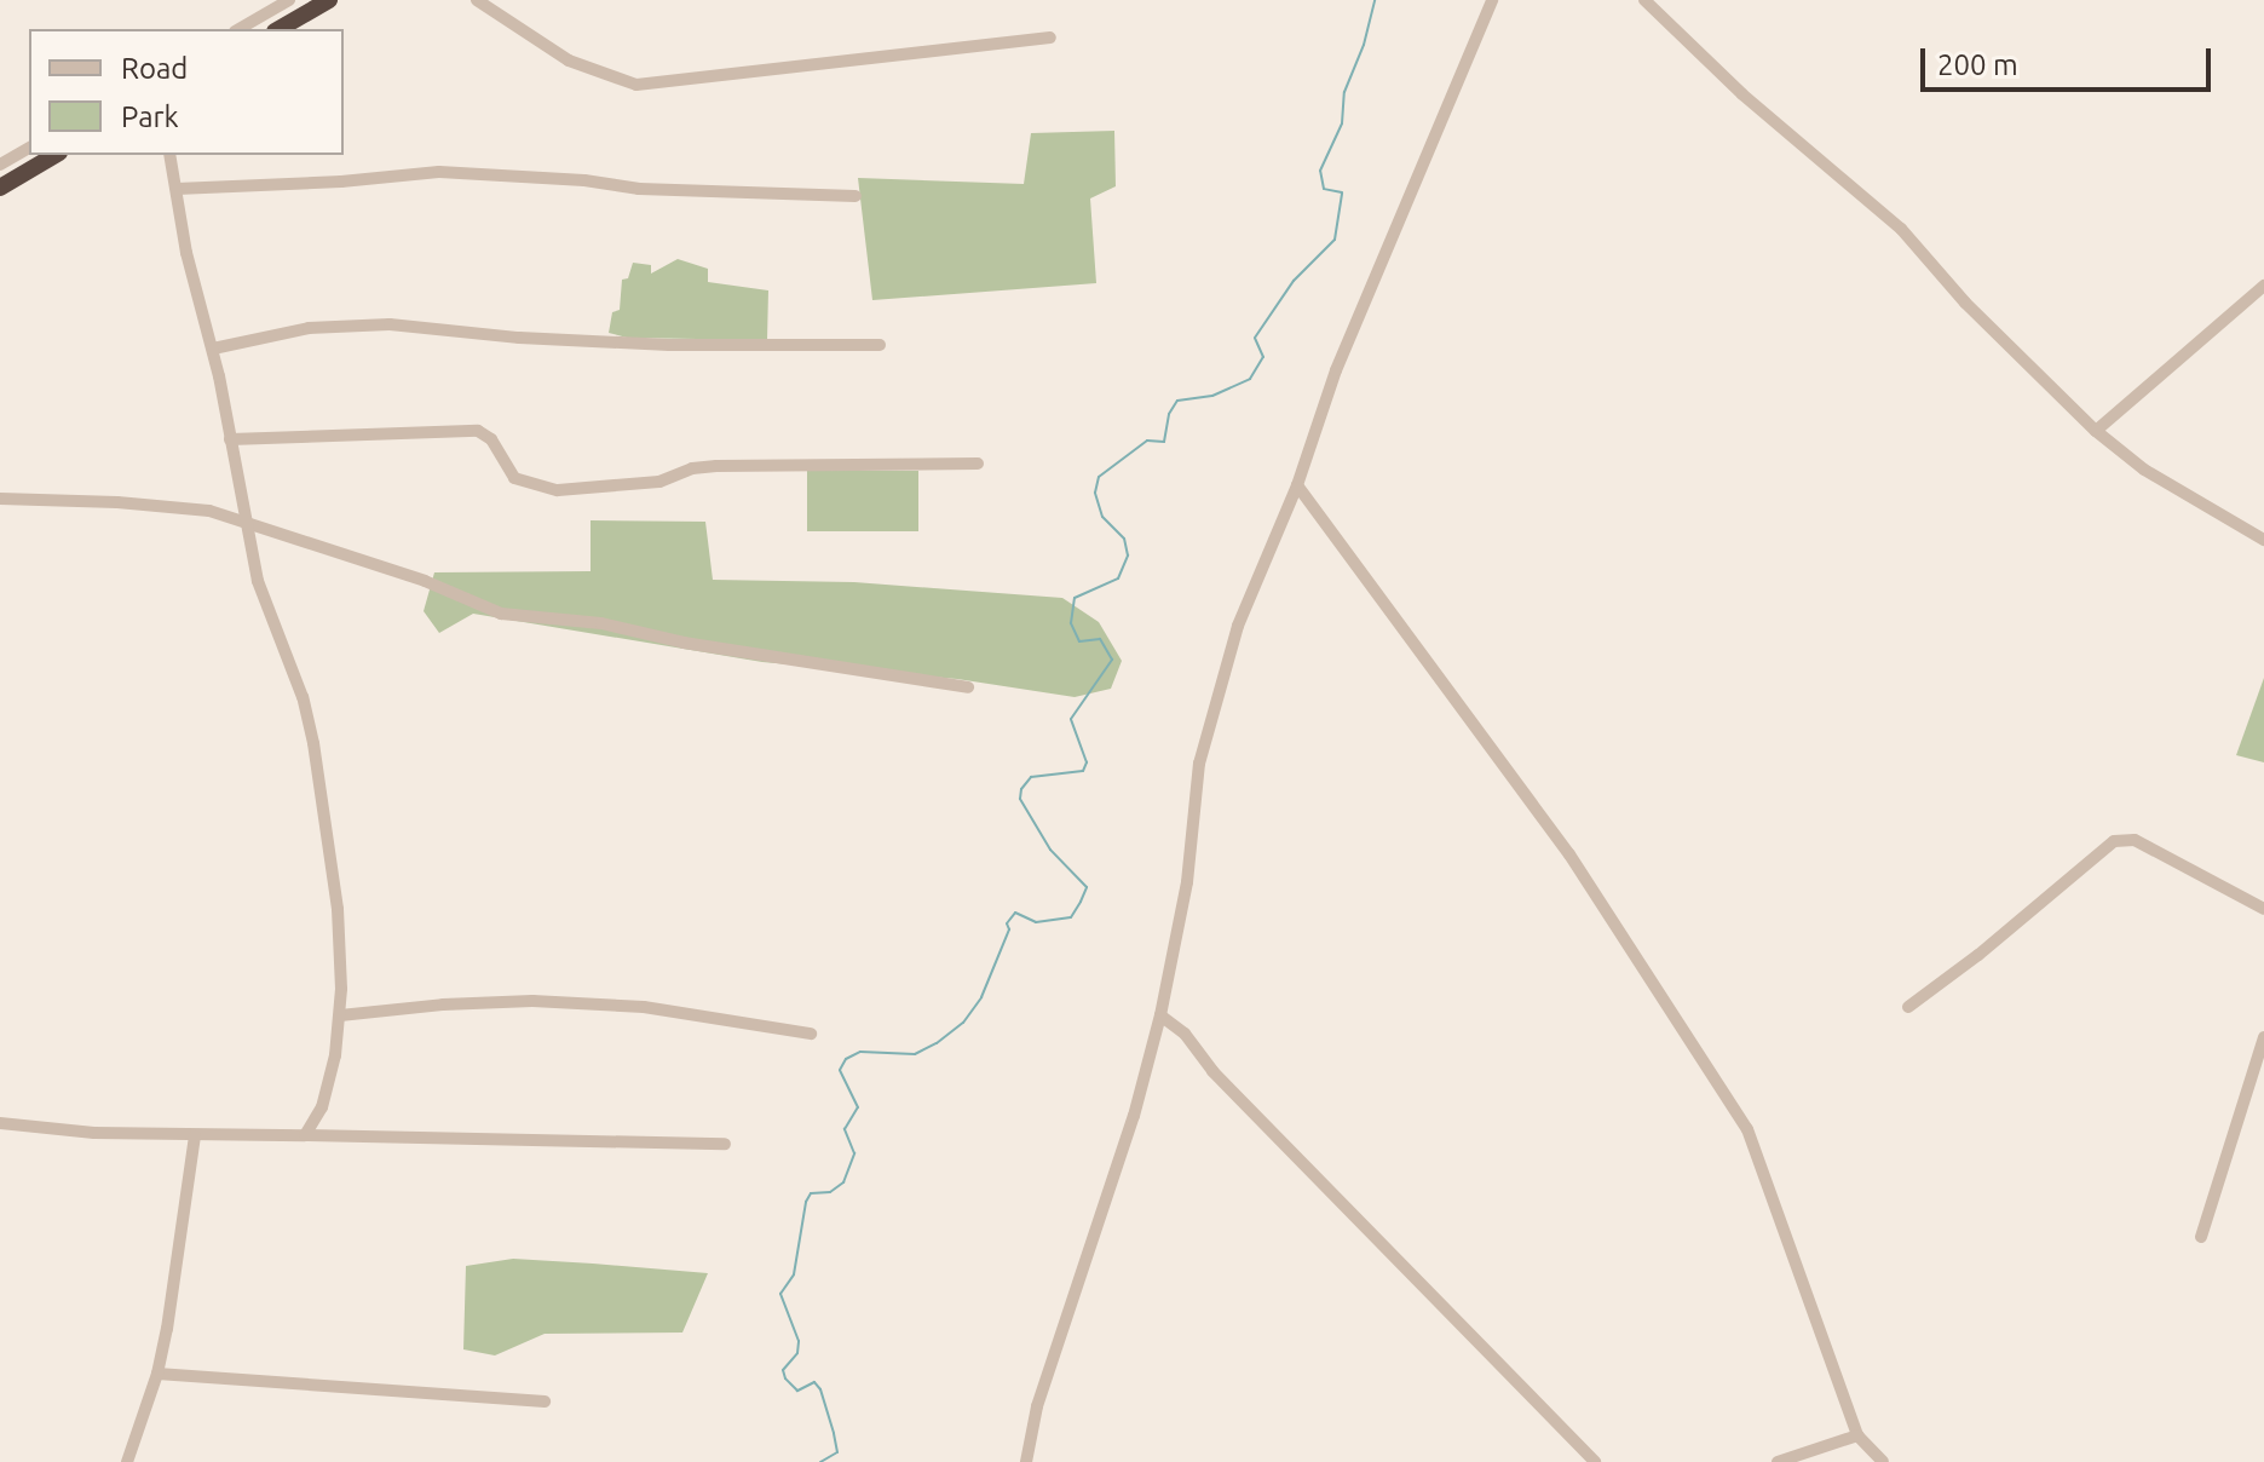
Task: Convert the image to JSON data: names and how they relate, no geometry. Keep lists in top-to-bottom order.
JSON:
{
  "legend": ["Road", "Park"],
  "scale_bar": "200 m"
}
